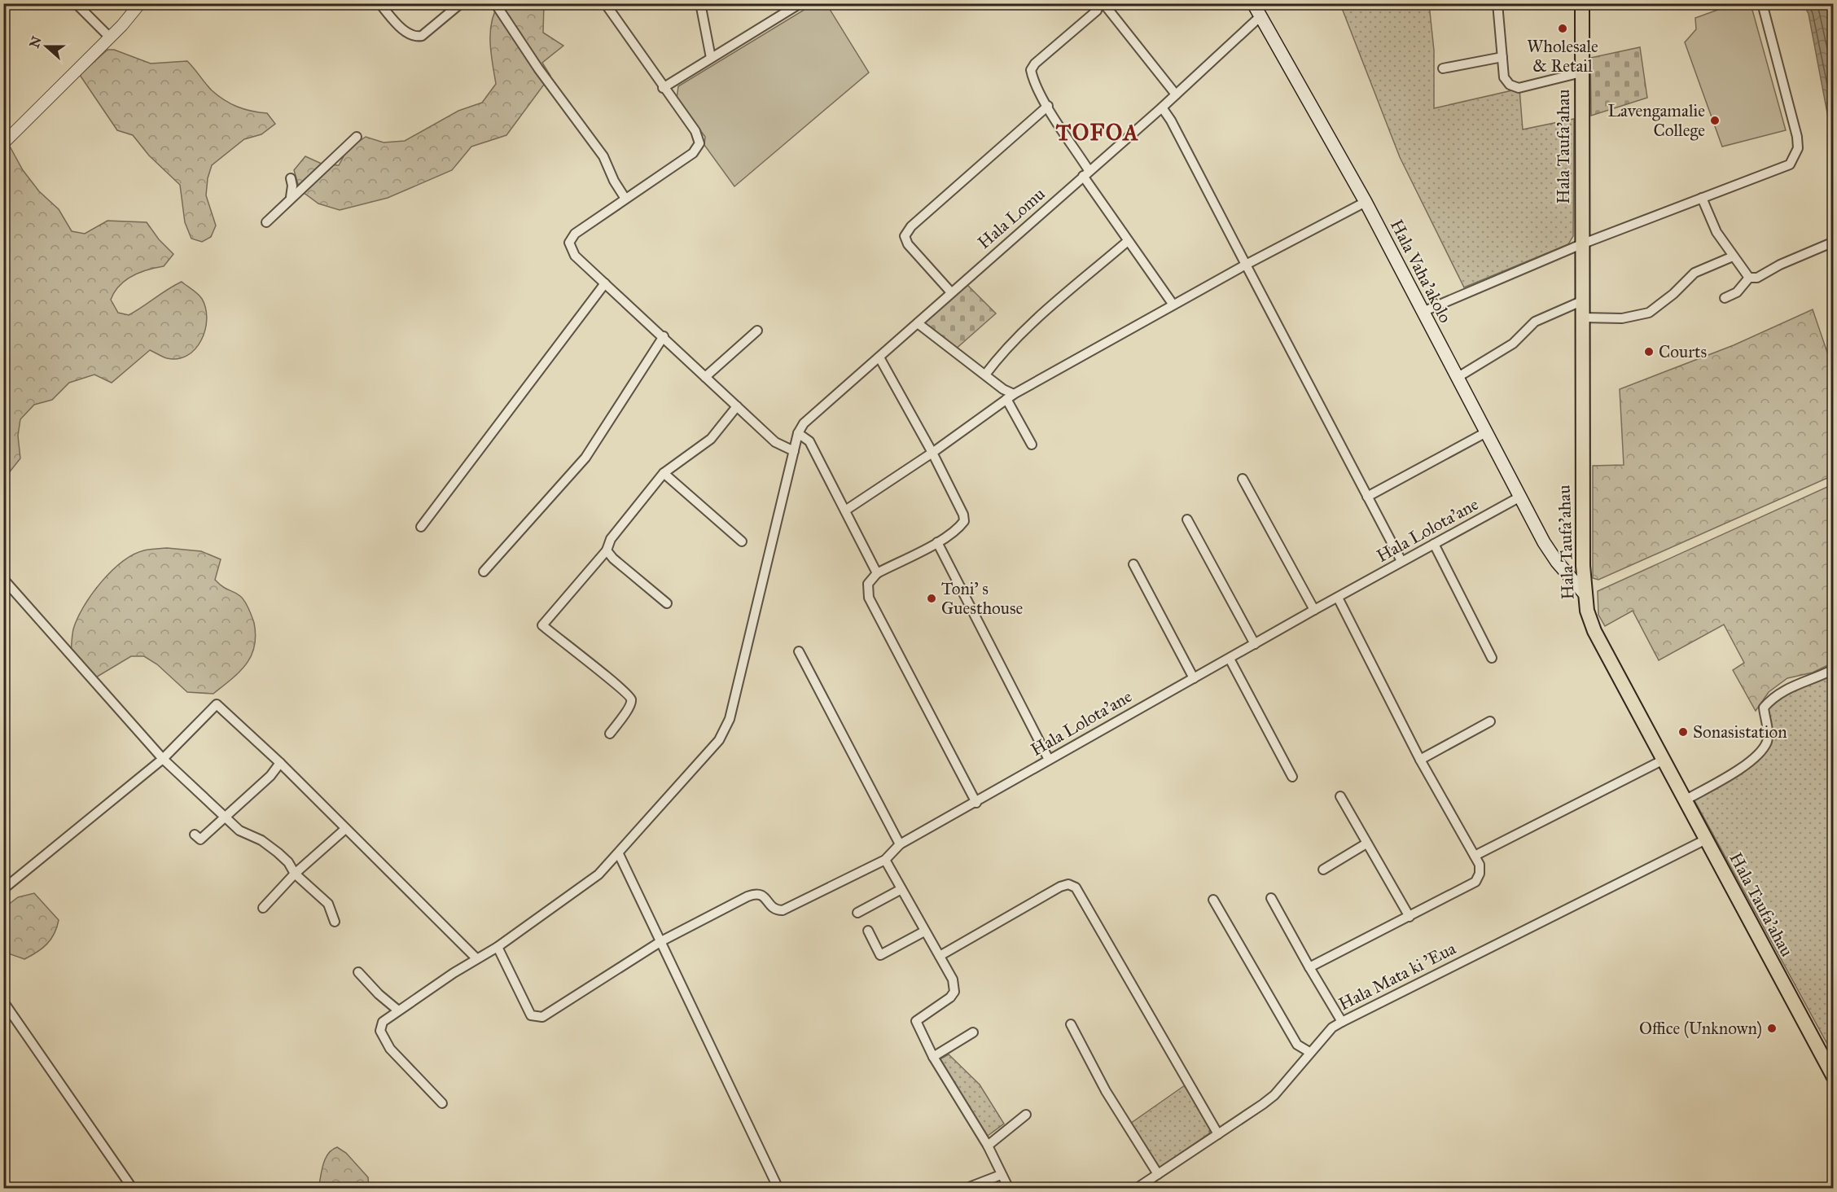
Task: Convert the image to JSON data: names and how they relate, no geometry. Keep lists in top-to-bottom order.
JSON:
{
  "streets": {
    "main road": ["Hala Taufa'ahau", "Hala Vaha'akolo"],
    "street": ["Hala Lomu", "Hala Lolota'ane", "Hala Mata ki 'Eua"]
  },
  "crossings": [
    ["Hala Taufa'ahau", "Hala Vaha'akolo"],
    ["Hala Taufa'ahau", "Hala Mata ki 'Eua"],
    ["Hala Lomu", "Hala Vaha'akolo"],
    ["Hala Vaha'akolo", "Hala Lolota'ane"]
  ],
  "districts": ["TOFOA"],
  "places": [
    "Wholesale & Retail",
    "Lavengamalie College",
    "Courts",
    "Toni' s Guesthouse",
    "Sonasistation",
    "Office (Unknown)"
  ],
  "north": "left"
}
